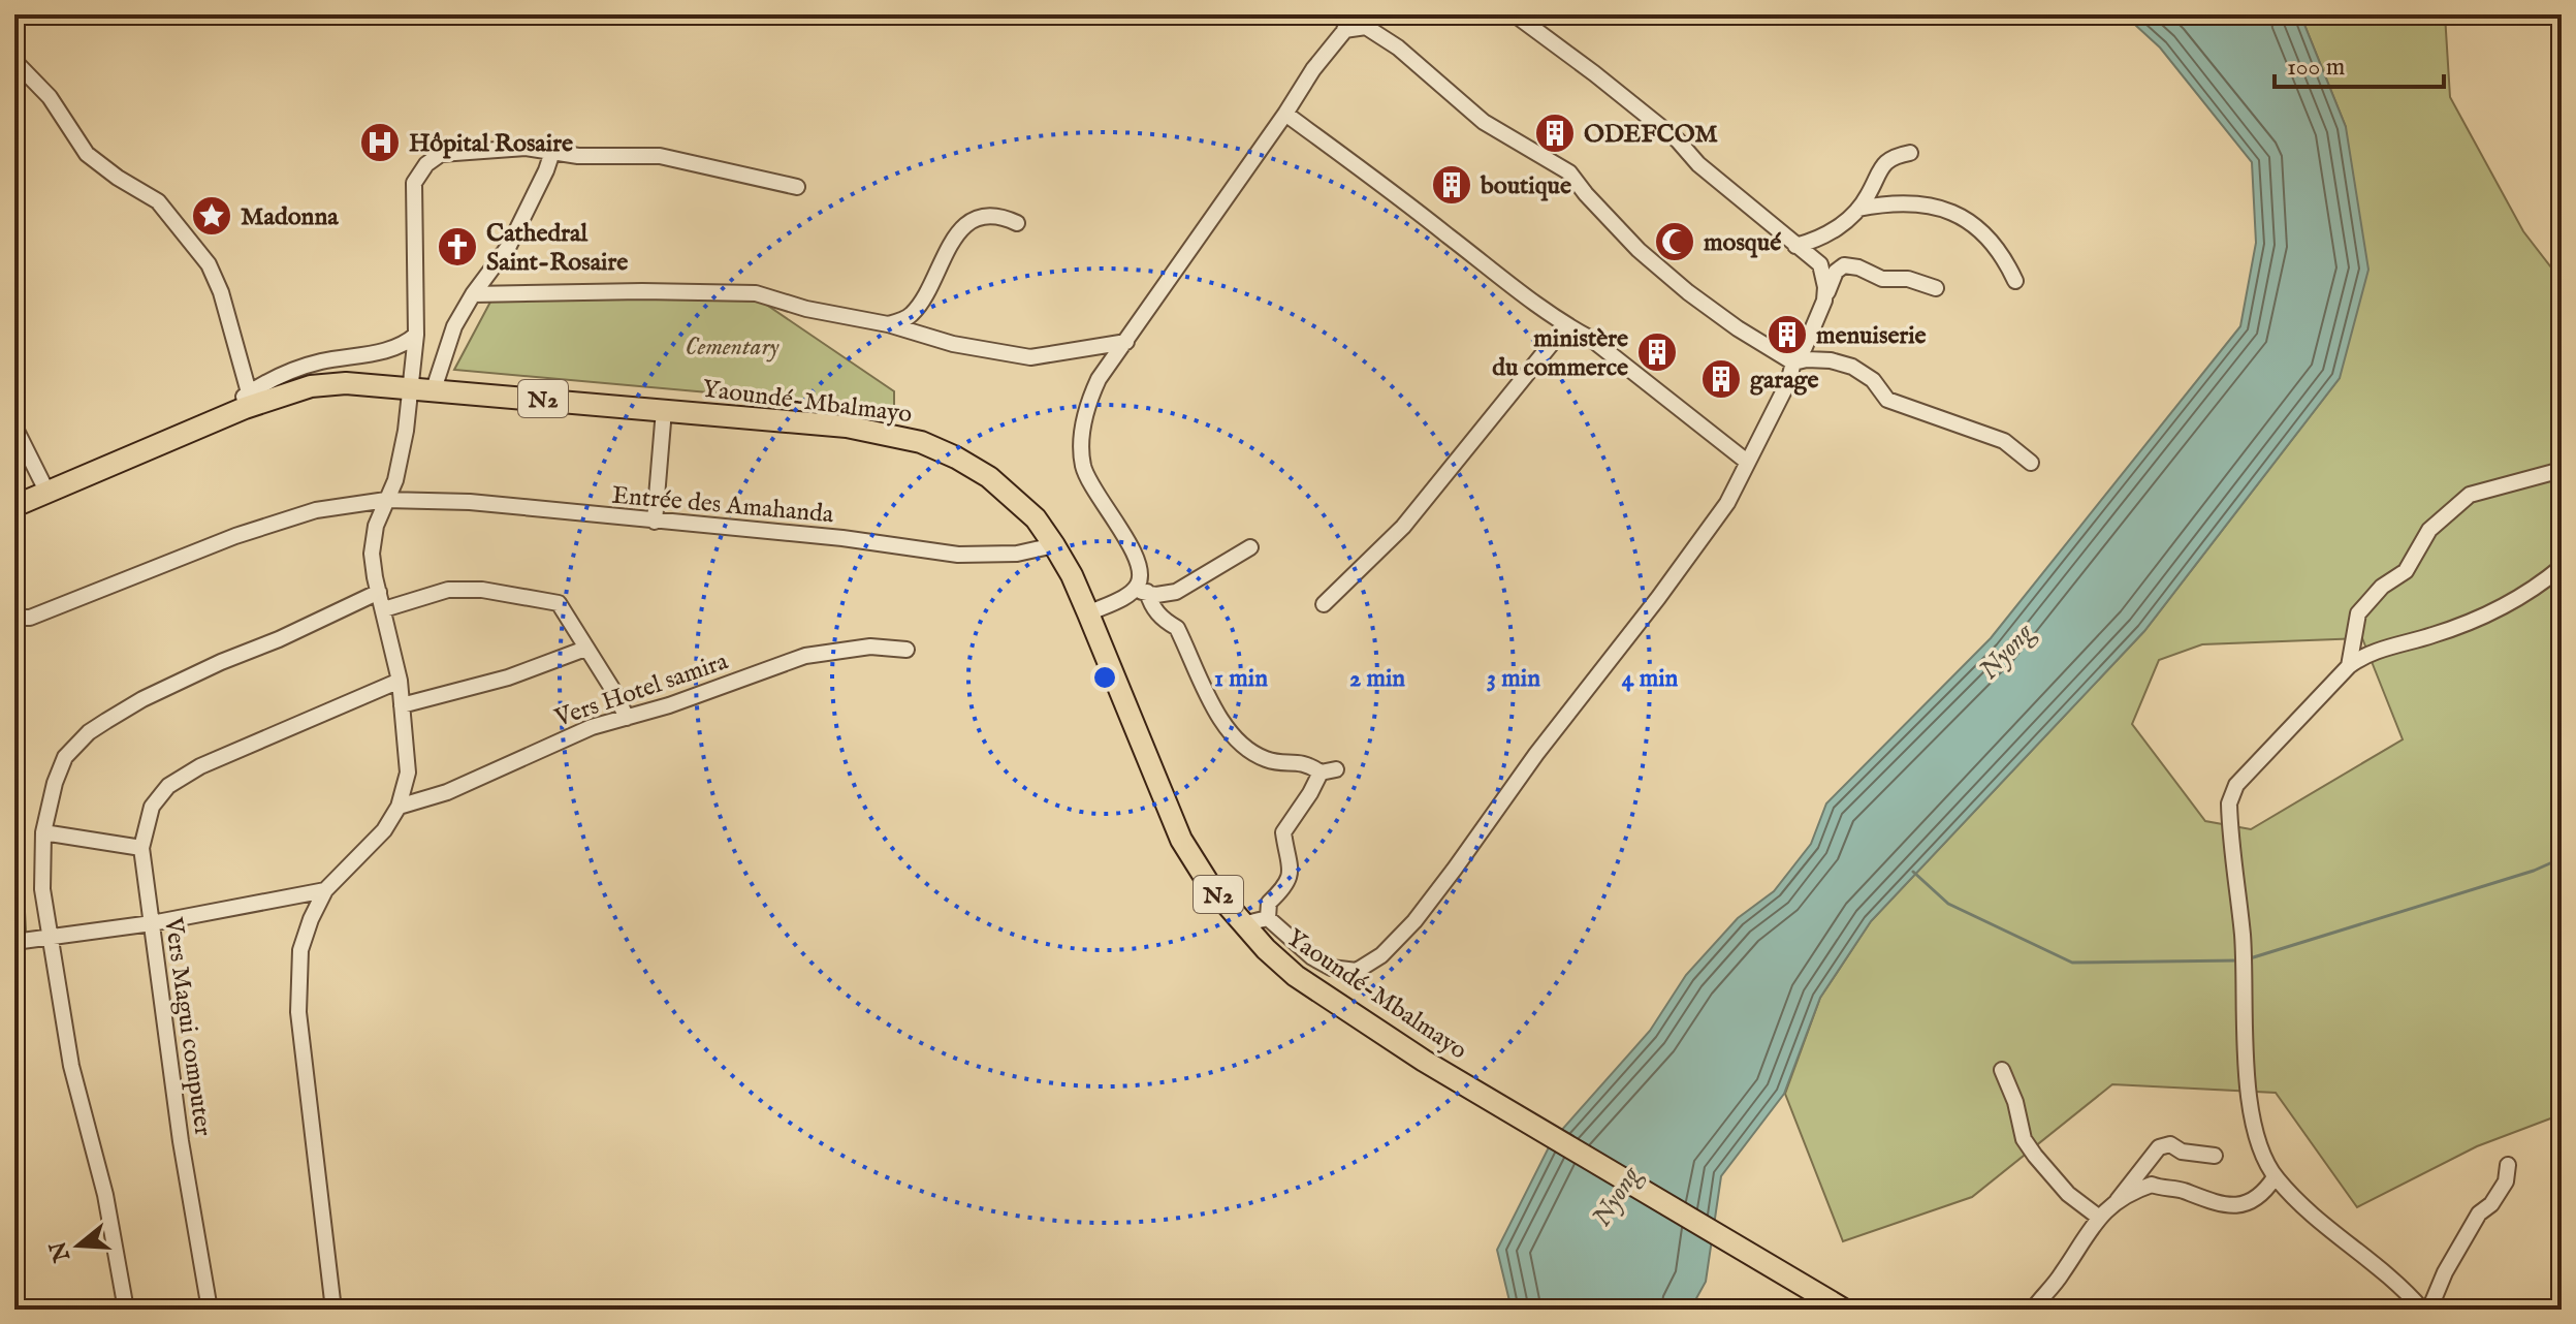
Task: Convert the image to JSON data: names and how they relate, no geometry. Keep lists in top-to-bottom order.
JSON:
{
  "streets": {
    "highway": ["N2", "Yaoundé-Mbalmayo"],
    "street": ["Entrée des Amahanda", "Vers Hotel samira", "Vers Magui computer"]
  },
  "crossings": [
    ["Yaoundé-Mbalmayo", "Entrée des Amahanda"]
  ],
  "water": ["Nyong"],
  "parks": ["Cementary"],
  "places": {
    "building": [
      "ODEFCOM",
      "boutique",
      "menuiserie",
      "ministère du commerce",
      "garage"
    ],
    "hospital": ["Hôpital Rosaire"],
    "place": ["Madonna"],
    "mosque": ["mosqué"],
    "church": ["Cathedral Saint-Rosaire"]
  },
  "scale_bar": "100 m",
  "north": "left",
  "rings": [
    "1 min",
    "2 min",
    "3 min",
    "4 min"
  ]
}
